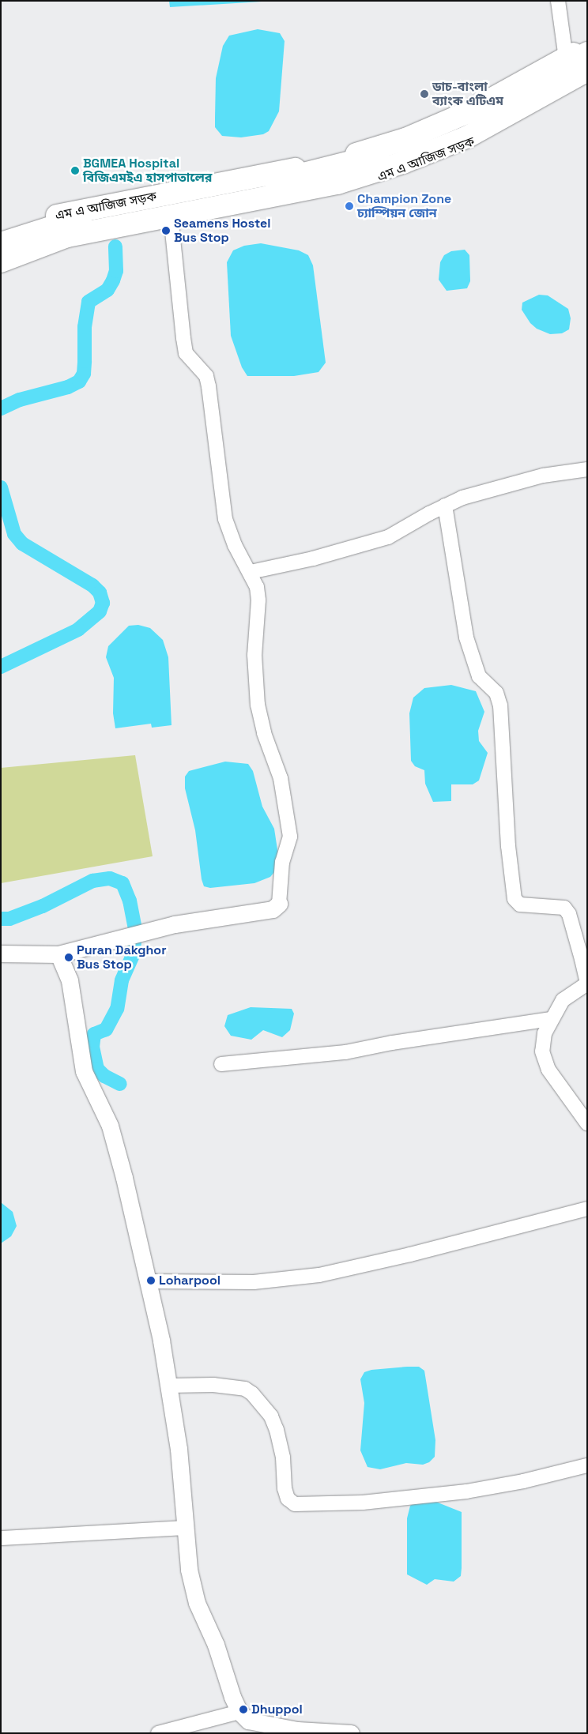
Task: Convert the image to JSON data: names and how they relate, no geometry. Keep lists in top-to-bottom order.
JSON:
{
  "streets": {
    "main road": ["এম এ আজিজ সড়ক"]
  },
  "places": [
    "ডাচ-বাংলা ব্যাংক এটিএম",
    "BGMEA Hospital বিজিএমইএ হাসপাতালের",
    "Champion Zone চ্যাম্পিয়ন জোন",
    "Seamens Hostel Bus Stop",
    "Puran Dakghor Bus Stop",
    "Loharpool",
    "Dhuppol"
  ]
}
